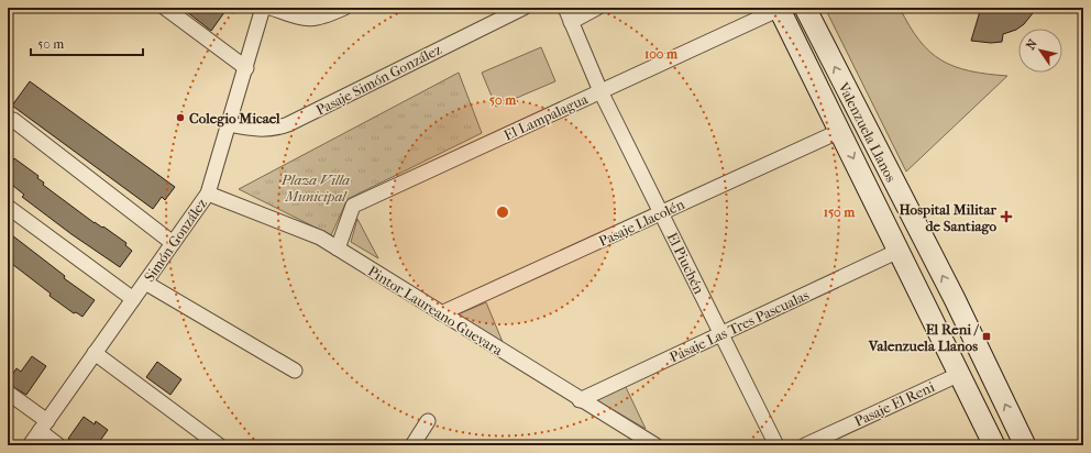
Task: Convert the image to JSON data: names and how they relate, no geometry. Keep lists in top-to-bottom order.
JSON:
{
  "streets": {
    "main road": ["Valenzuela Llanos"],
    "street": [
      "Pasaje Simón González",
      "El Lampalagua",
      "Pasaje Llacolén",
      "Simón González",
      "El Piuchén",
      "Pintor Laureano Guevara",
      "Pasaje Las Tres Pascualas",
      "Pasaje El Reni"
    ]
  },
  "crossings": [
    ["Pasaje Simón González", "Simón González"],
    ["El Lampalagua", "Valenzuela Llanos"],
    ["El Lampalagua", "El Piuchén"],
    ["El Lampalagua", "Pintor Laureano Guevara"],
    ["Valenzuela Llanos", "Pasaje Llacolén"],
    ["Valenzuela Llanos", "Pasaje Las Tres Pascualas"],
    ["Valenzuela Llanos", "Pasaje El Reni"],
    ["Pasaje Llacolén", "El Piuchén"],
    ["Pasaje Llacolén", "Pintor Laureano Guevara"],
    ["Simón González", "Pintor Laureano Guevara"],
    ["El Piuchén", "Pasaje Las Tres Pascualas"],
    ["Pintor Laureano Guevara", "Pasaje Las Tres Pascualas"]
  ],
  "parks": ["Plaza Villa Municipal"],
  "places": {
    "other": ["Colegio Micael"],
    "health": ["Hospital Militar de Santiago"],
    "transit": ["El Reni / Valenzuela Llanos"]
  },
  "scale_bar": "50 m",
  "north": "top left",
  "rings": ["100 m", "50 m", "150 m"]
}
